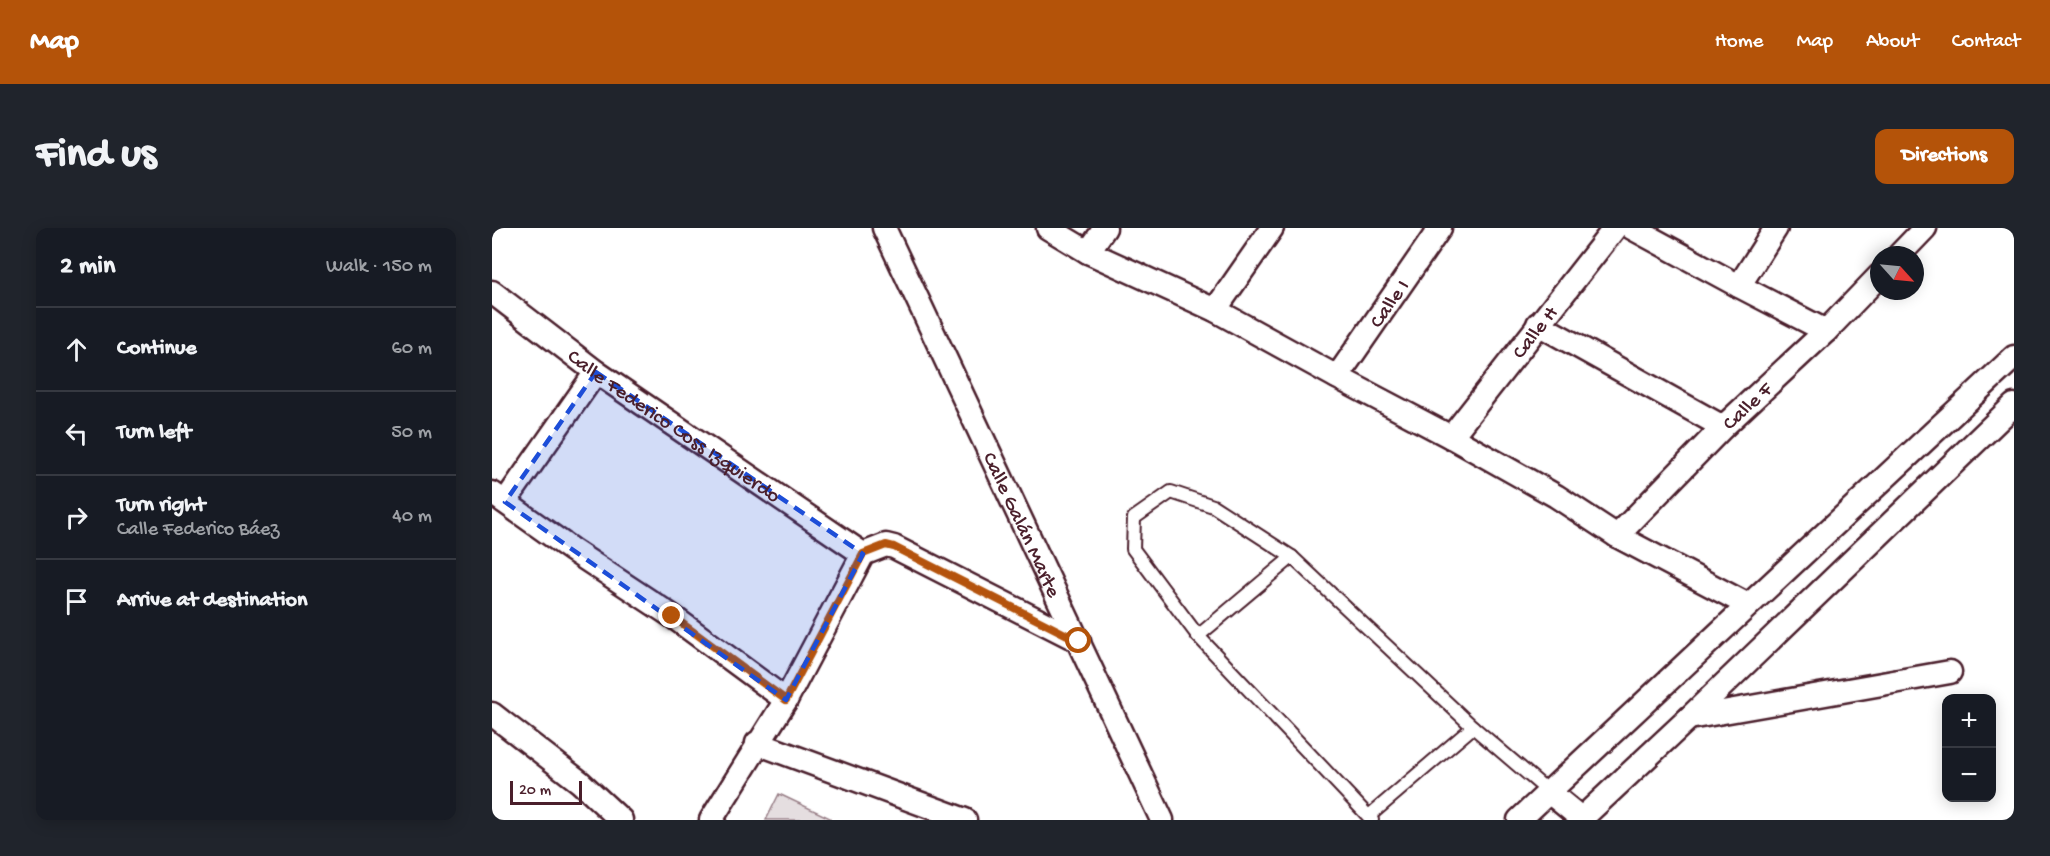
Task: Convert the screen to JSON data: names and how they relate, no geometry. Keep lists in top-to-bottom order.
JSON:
{
  "streets": {
    "street": [
      "Calle I",
      "Calle H",
      "Calle F",
      "Calle Federico Coss Izquierdo",
      "Calle Galán Marte"
    ]
  },
  "scale_bar": "20 m",
  "north": "bottom right",
  "page": {
    "header": "Map",
    "nav": [
      "Home",
      "Map",
      "About",
      "Contact"
    ],
    "buttons": "Directions",
    "title": "Find us",
    "heading": ["2 min", "Walk · 150 m"],
    "list": [
      ["Continue", "60 m"],
      ["Turn left", "50 m"],
      ["Turn right", "Calle Federico Báez", "40 m"],
      "Arrive at destination"
    ],
    "map_buttons": ["+", "−"],
    "scale": "20 m"
  }
}
